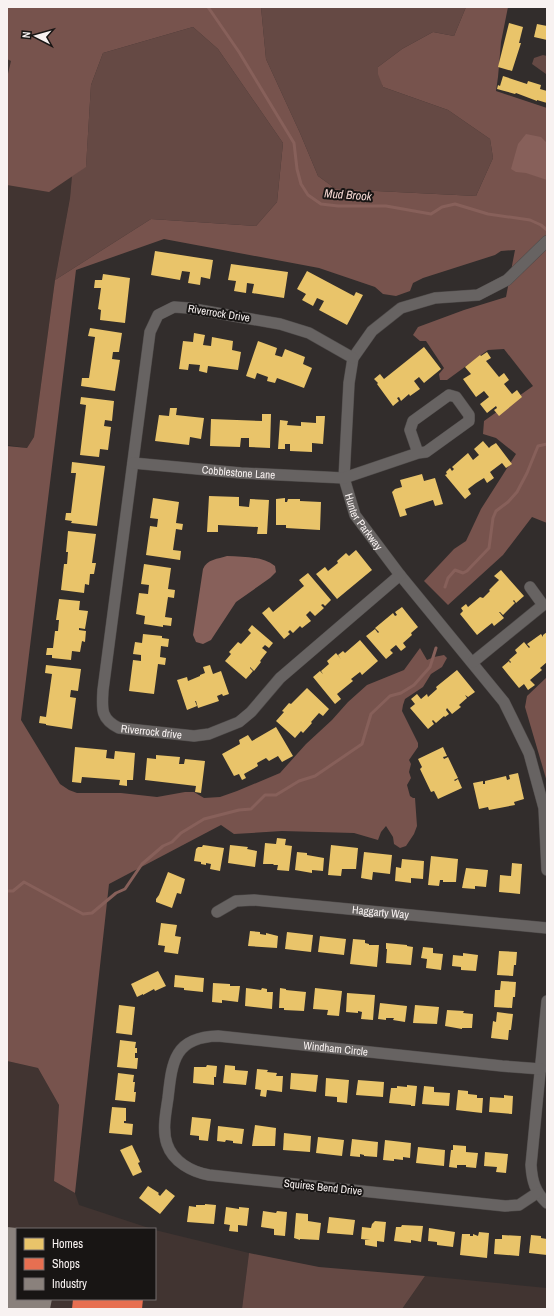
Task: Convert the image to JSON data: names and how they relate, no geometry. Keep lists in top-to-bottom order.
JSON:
{
  "streets": {
    "street": [
      "Riverrock Drive",
      "Cobblestone Lane",
      "Hunter Parkway",
      "Riverrock drive",
      "Haggarty Way",
      "Windham Circle",
      "Squires Bend Drive"
    ]
  },
  "crossings": [
    ["Riverrock Drive", "Cobblestone Lane"],
    ["Riverrock Drive", "Hunter Parkway"],
    ["Riverrock Drive", "Riverrock drive"],
    ["Cobblestone Lane", "Hunter Parkway"],
    ["Cobblestone Lane", "Riverrock drive"],
    ["Hunter Parkway", "Riverrock drive"],
    ["Windham Circle", "Squires Bend Drive"]
  ],
  "water": ["Mud Brook"],
  "legend": ["Homes", "Shops", "Industry"],
  "north": "left"
}
